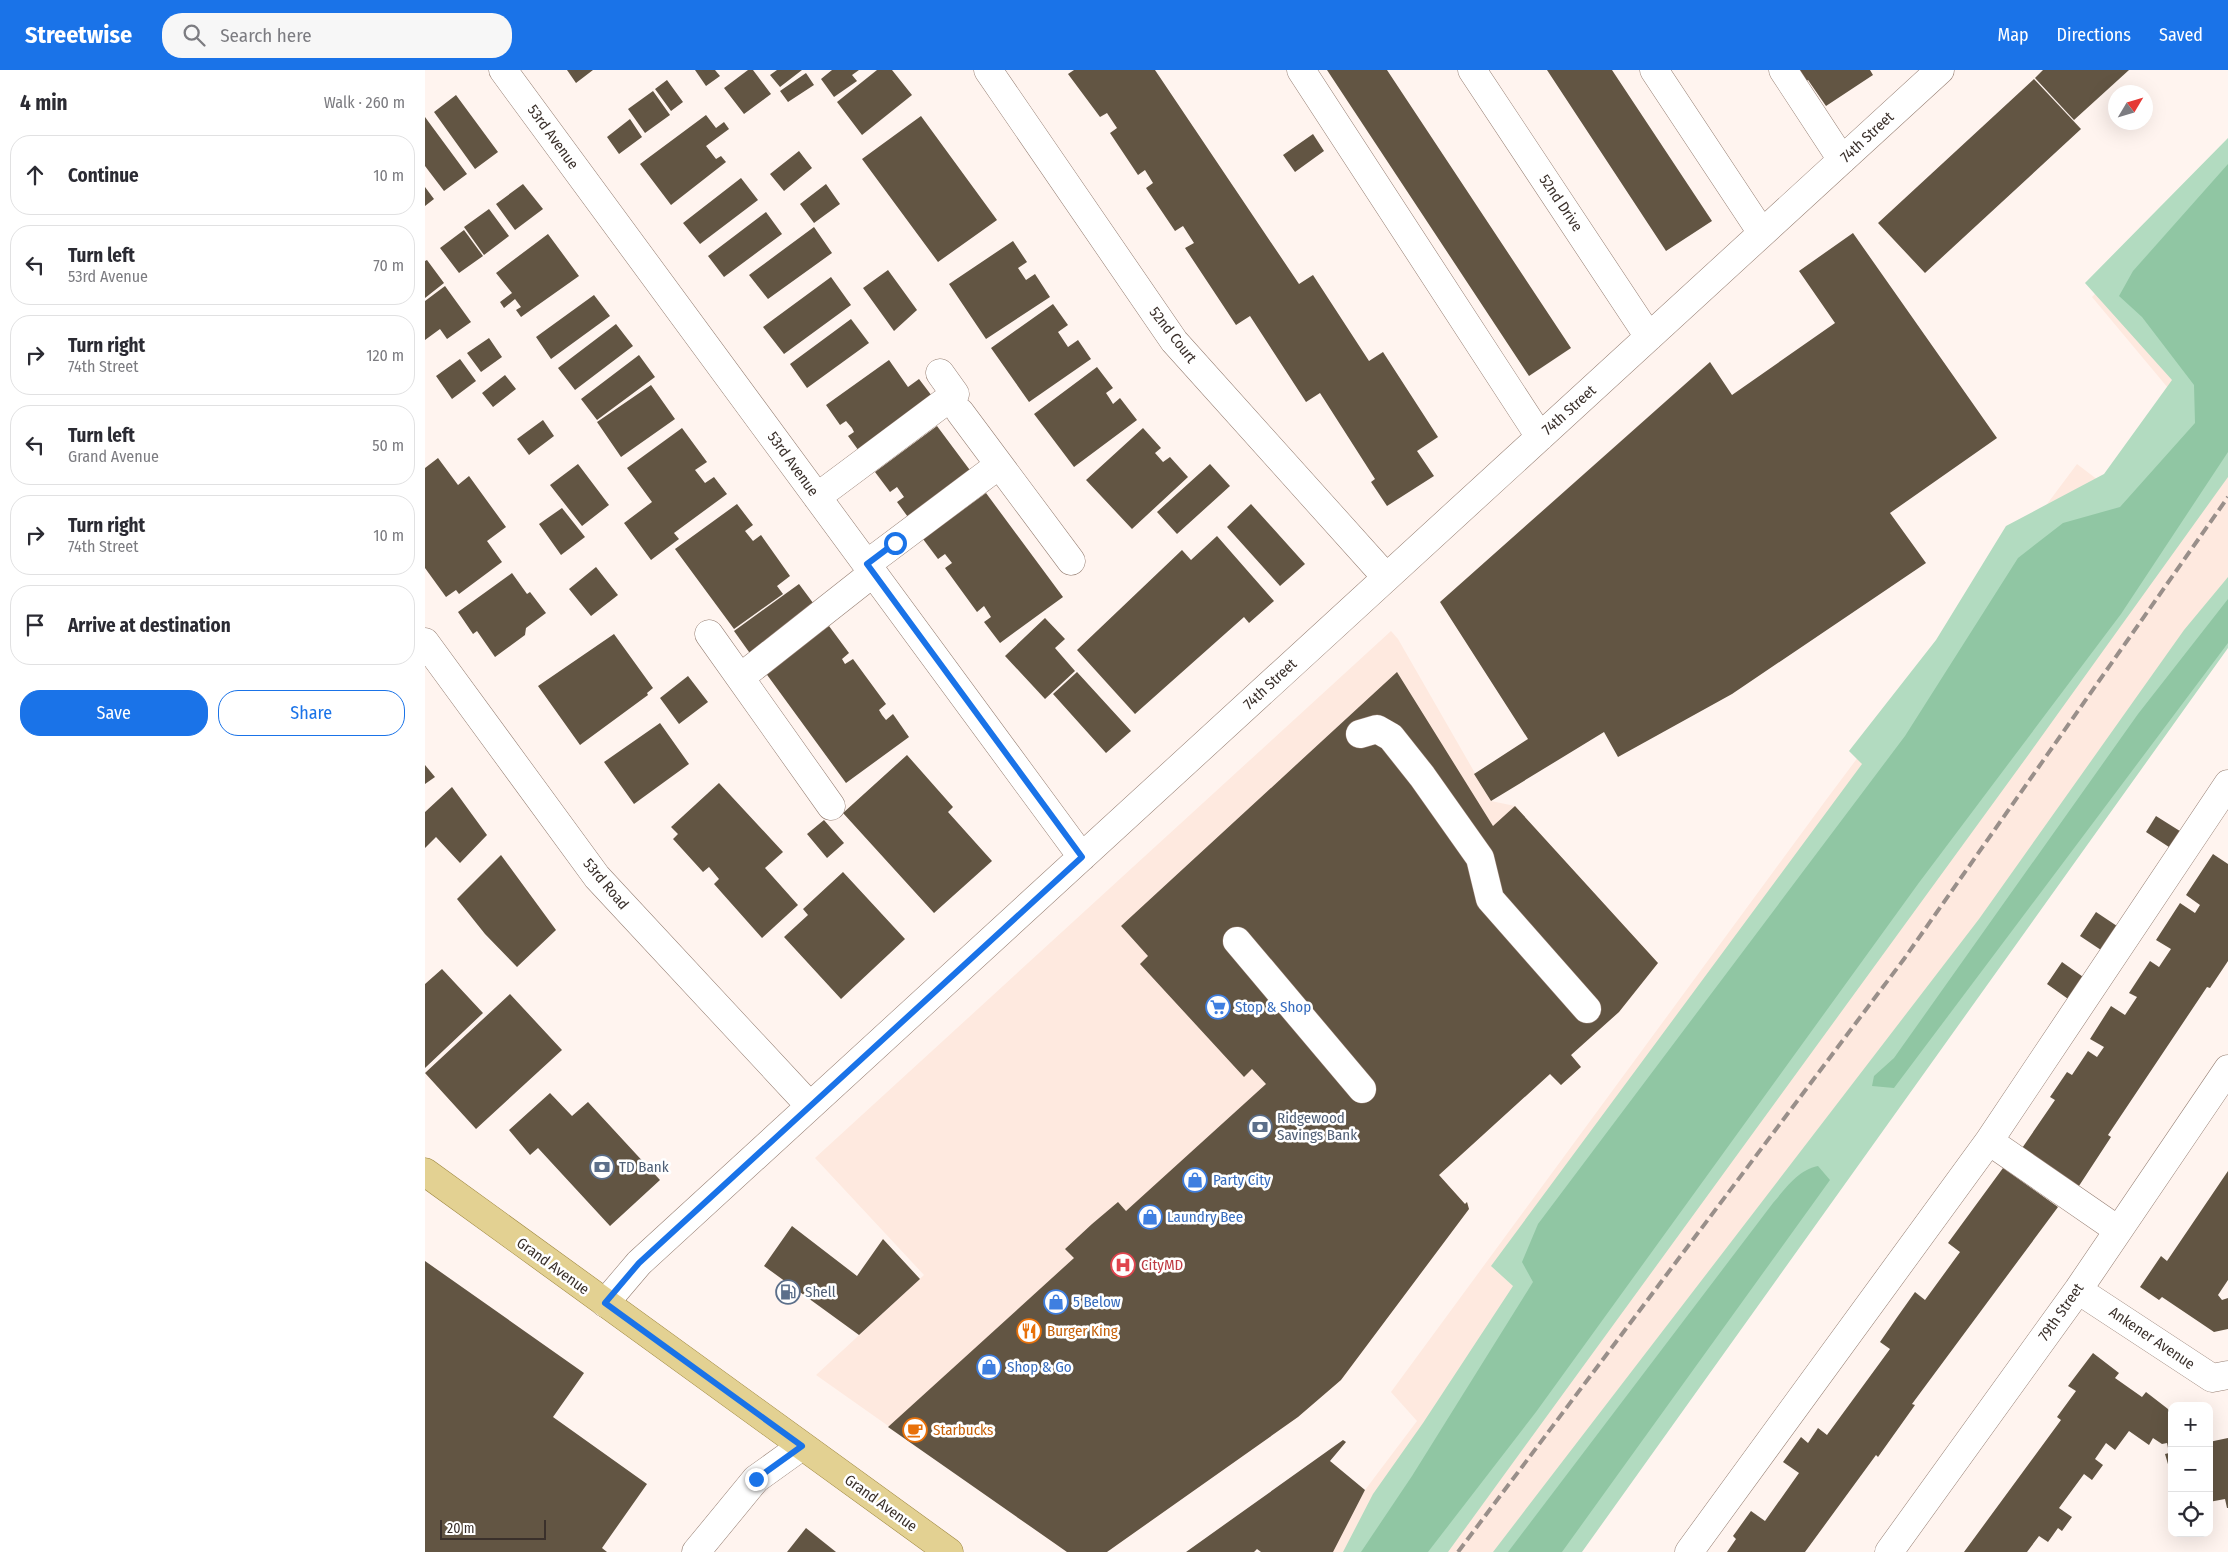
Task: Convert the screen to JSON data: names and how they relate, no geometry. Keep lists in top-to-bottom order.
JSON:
{
  "streets": {
    "main road": ["Grand Avenue"],
    "street": [
      "53rd Avenue",
      "74th Street",
      "52nd Drive",
      "52nd Court",
      "53rd Road",
      "79th Street",
      "Ankener Avenue"
    ]
  },
  "crossings": [
    ["53rd Avenue", "74th Street"],
    ["74th Street", "52nd Drive"],
    ["74th Street", "52nd Court"],
    ["74th Street", "53rd Road"],
    ["74th Street", "Grand Avenue"],
    ["79th Street", "Ankener Avenue"]
  ],
  "places": {
    "supermarket": ["Stop & Shop"],
    "bank": ["Ridgewood Savings Bank", "TD Bank"],
    "shop": [
      "Party City",
      "Laundry Bee",
      "5 Below",
      "Shop & Go"
    ],
    "hospital": ["CityMD"],
    "fuel station": ["Shell"],
    "restaurant": ["Burger King"],
    "cafe": ["Starbucks"]
  },
  "scale_bar": "20 m",
  "north": "top right",
  "page": {
    "header": "Streetwise",
    "search": "Search here",
    "nav": ["Map", "Directions", "Saved"],
    "heading": ["4 min", "Walk · 260 m"],
    "list": [
      ["Continue", "10 m"],
      ["Turn left", "53rd Avenue", "70 m"],
      ["Turn right", "74th Street", "120 m"],
      ["Turn left", "Grand Avenue", "50 m"],
      ["Turn right", "74th Street", "10 m"],
      "Arrive at destination"
    ],
    "buttons": ["Save", "Share"],
    "map_buttons": ["+", "−"],
    "scale": "20 m"
  }
}
